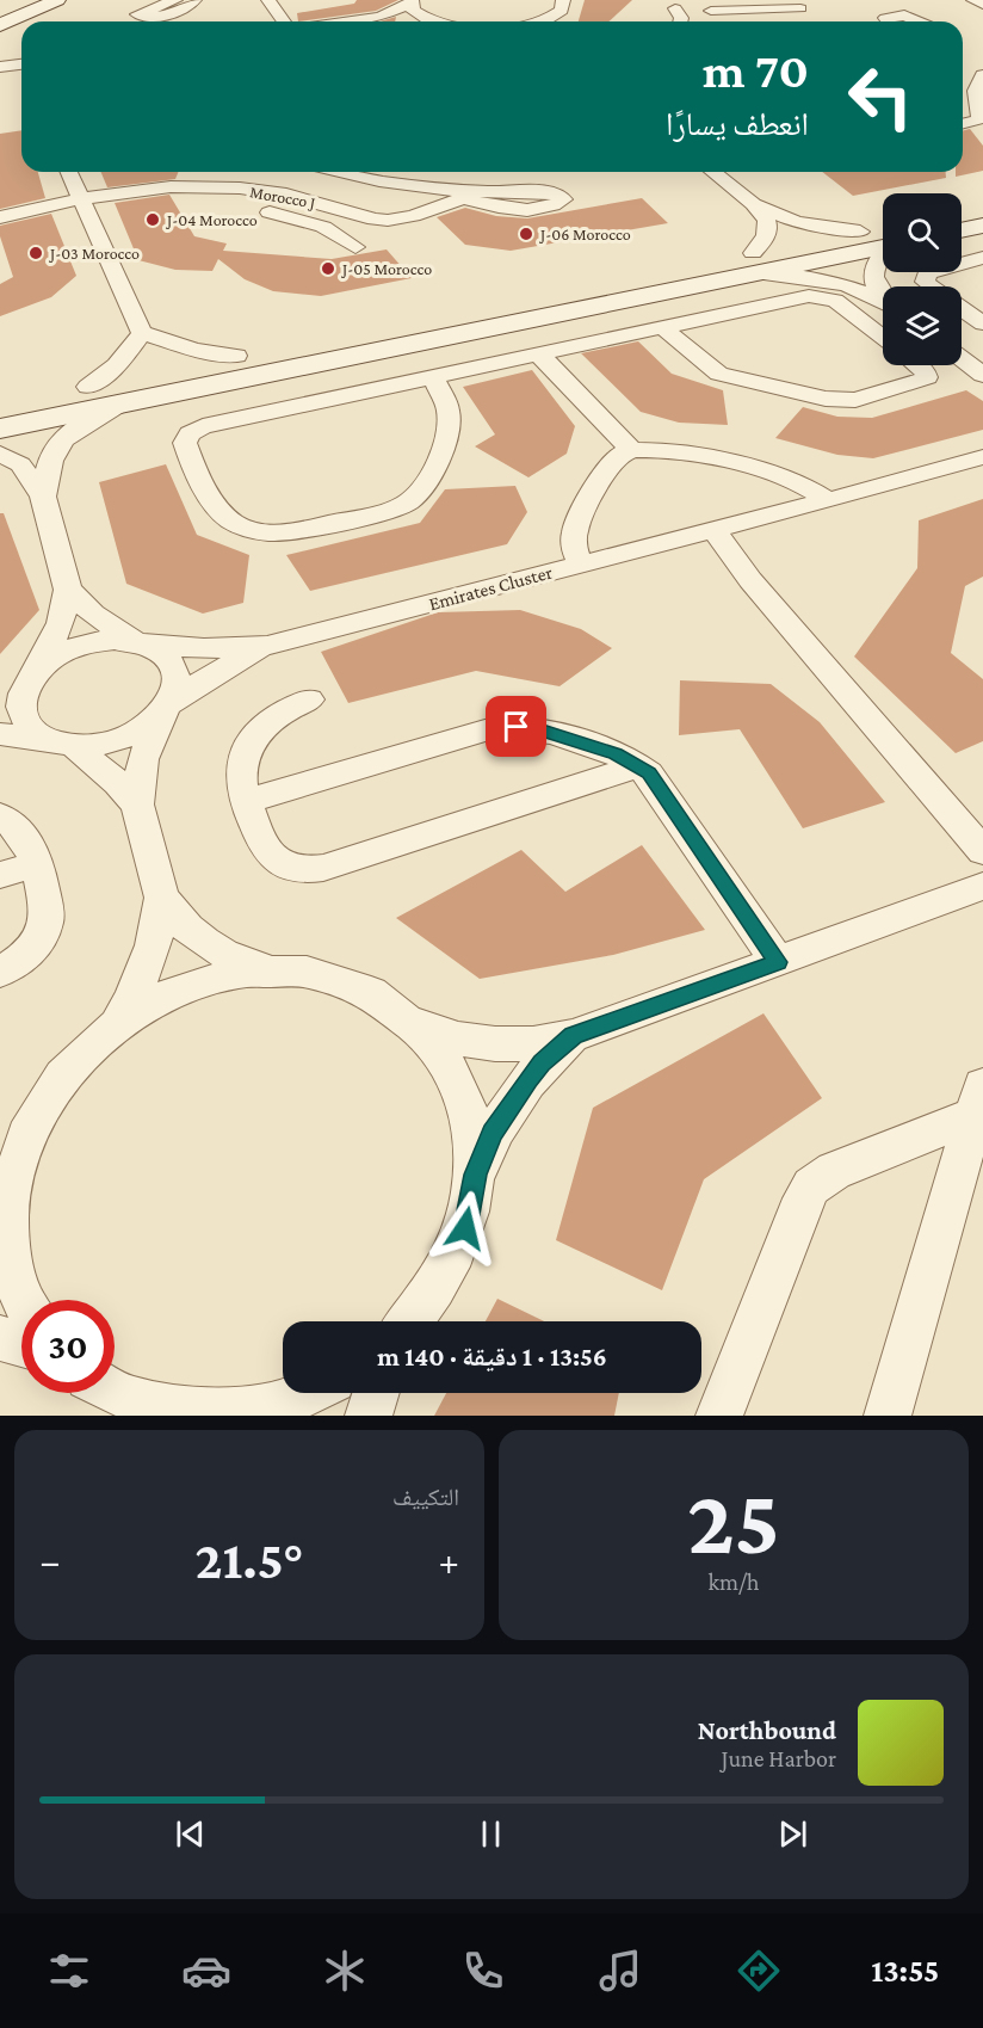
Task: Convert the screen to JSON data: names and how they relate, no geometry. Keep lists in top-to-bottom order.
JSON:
{
  "streets": {
    "street": ["Morocco J", "Emirates Cluster"]
  },
  "places": [
    "J-04 Morocco",
    "J-06 Morocco",
    "J-03 Morocco",
    "J-05 Morocco"
  ],
  "page": {
    "turn": ["70 m", "انعطف يسارًا"],
    "limit": "30",
    "trip": "13:56 · 1 دقيقة · 140 m",
    "tile": [
      ["25", "km/h"],
      "التكييف"
    ],
    "heat": ["−", "21.5°", "+"],
    "song": ["Northbound", "June Harbor"],
    "tabs": "13:55"
  }
}
